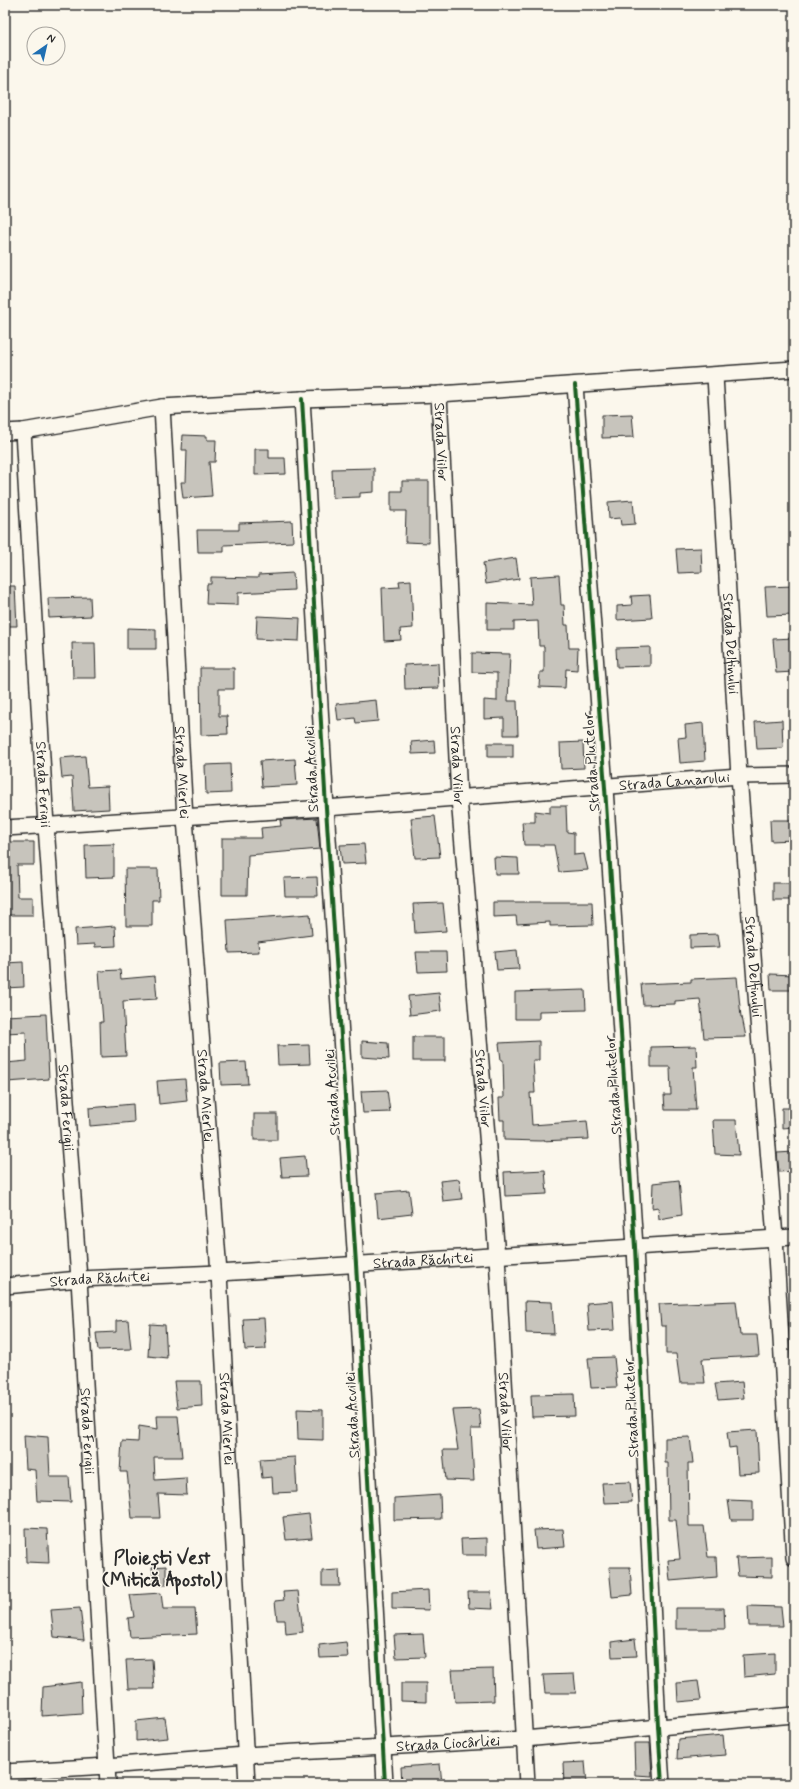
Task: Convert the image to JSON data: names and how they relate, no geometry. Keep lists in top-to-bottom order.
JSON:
{
  "streets": {
    "street": [
      "Strada Viilor",
      "Strada Delfinului",
      "Strada Plutelor",
      "Strada Acvilei",
      "Strada Mierlei",
      "Strada Canarului",
      "Strada Ferigii",
      "Strada Răchitei",
      "Strada Ciocârliei"
    ]
  },
  "crossings": [
    ["Strada Viilor", "Strada Canarului"],
    ["Strada Viilor", "Strada Răchitei"],
    ["Strada Viilor", "Strada Ciocârliei"],
    ["Strada Delfinului", "Strada Canarului"],
    ["Strada Delfinului", "Strada Răchitei"],
    ["Strada Plutelor", "Strada Canarului"],
    ["Strada Plutelor", "Strada Răchitei"],
    ["Strada Plutelor", "Strada Ciocârliei"],
    ["Strada Acvilei", "Strada Canarului"],
    ["Strada Acvilei", "Strada Răchitei"],
    ["Strada Acvilei", "Strada Ciocârliei"],
    ["Strada Mierlei", "Strada Canarului"],
    ["Strada Mierlei", "Strada Răchitei"],
    ["Strada Mierlei", "Strada Ciocârliei"],
    ["Strada Canarului", "Strada Ferigii"],
    ["Strada Ferigii", "Strada Răchitei"],
    ["Strada Ferigii", "Strada Ciocârliei"]
  ],
  "districts": ["Ploiești Vest (Mitică Apostol)"],
  "north": "top right"
}
